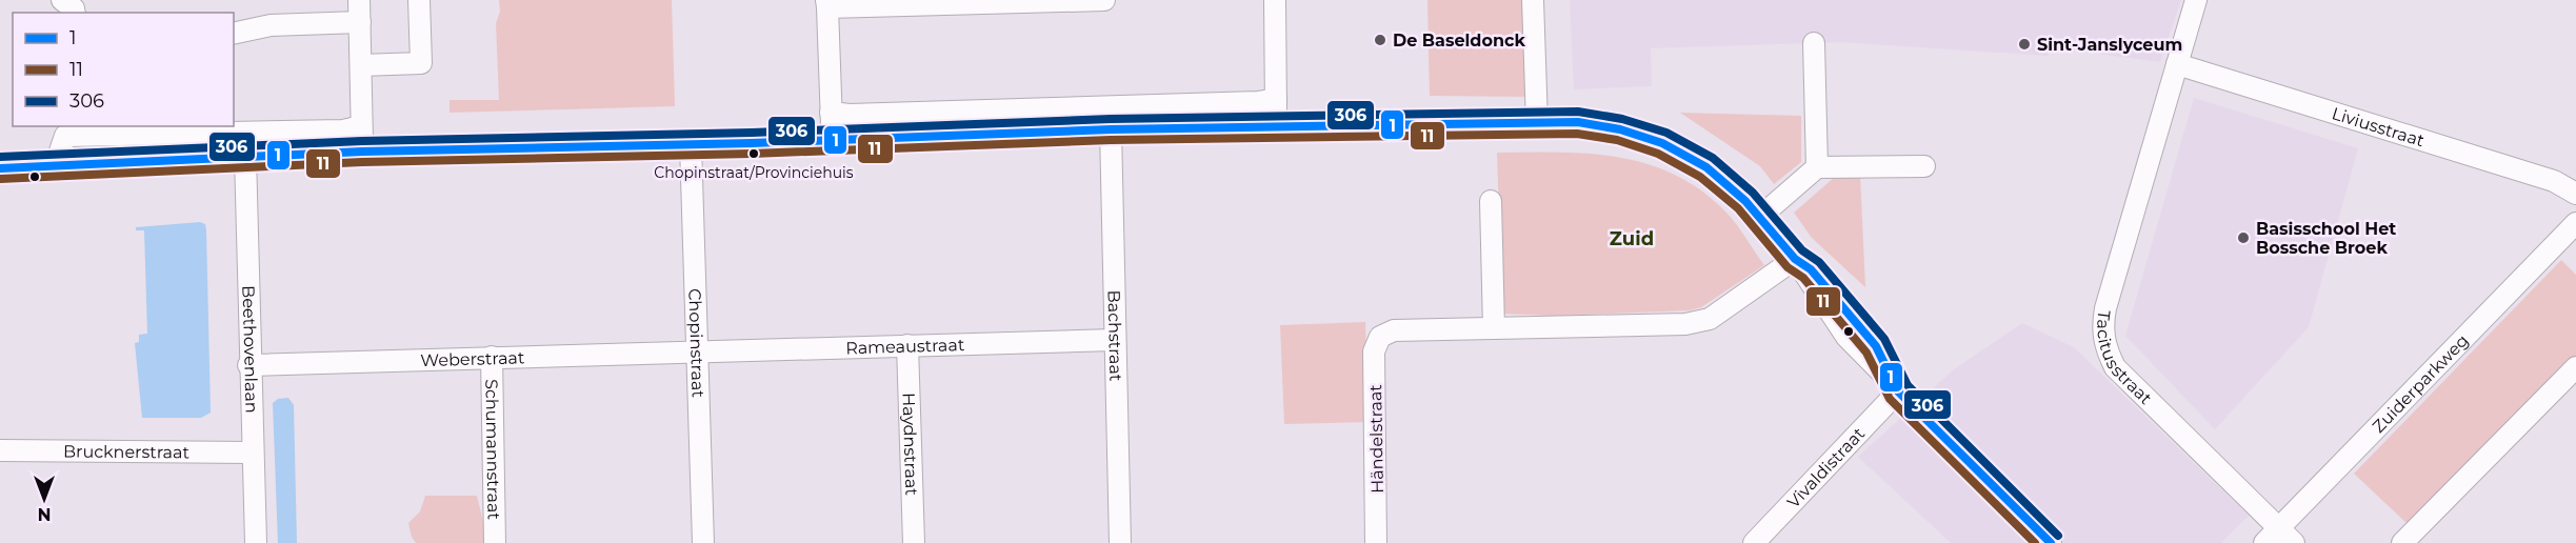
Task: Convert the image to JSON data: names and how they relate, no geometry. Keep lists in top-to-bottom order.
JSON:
{
  "streets": {
    "street": [
      "Liviusstraat",
      "Bachstraat",
      "Chopinstraat",
      "Rameaustraat",
      "Beethovenlaan",
      "Tacitusstraat",
      "Weberstraat",
      "Zuiderparkweg",
      "Händelstraat",
      "Haydnstraat",
      "Schumannstraat",
      "Brucknerstraat",
      "Vivaldistraat"
    ]
  },
  "crossings": [
    ["Liviusstraat", "Tacitusstraat"],
    ["Bachstraat", "Rameaustraat"],
    ["Chopinstraat", "Rameaustraat"],
    ["Chopinstraat", "Weberstraat"],
    ["Rameaustraat", "Weberstraat"],
    ["Rameaustraat", "Haydnstraat"],
    ["Beethovenlaan", "Weberstraat"],
    ["Beethovenlaan", "Brucknerstraat"],
    ["Tacitusstraat", "Zuiderparkweg"],
    ["Weberstraat", "Schumannstraat"]
  ],
  "districts": ["Zuid"],
  "places": [
    "De Baseldonck",
    "Sint-Janslyceum",
    "Chopinstraat/Provinciehuis",
    "Basisschool Het Bossche Broek"
  ],
  "lines": ["transit line 306", "transit line 1", "transit line 11"],
  "legend": ["1", "11", "306"],
  "north": "bottom"
}
